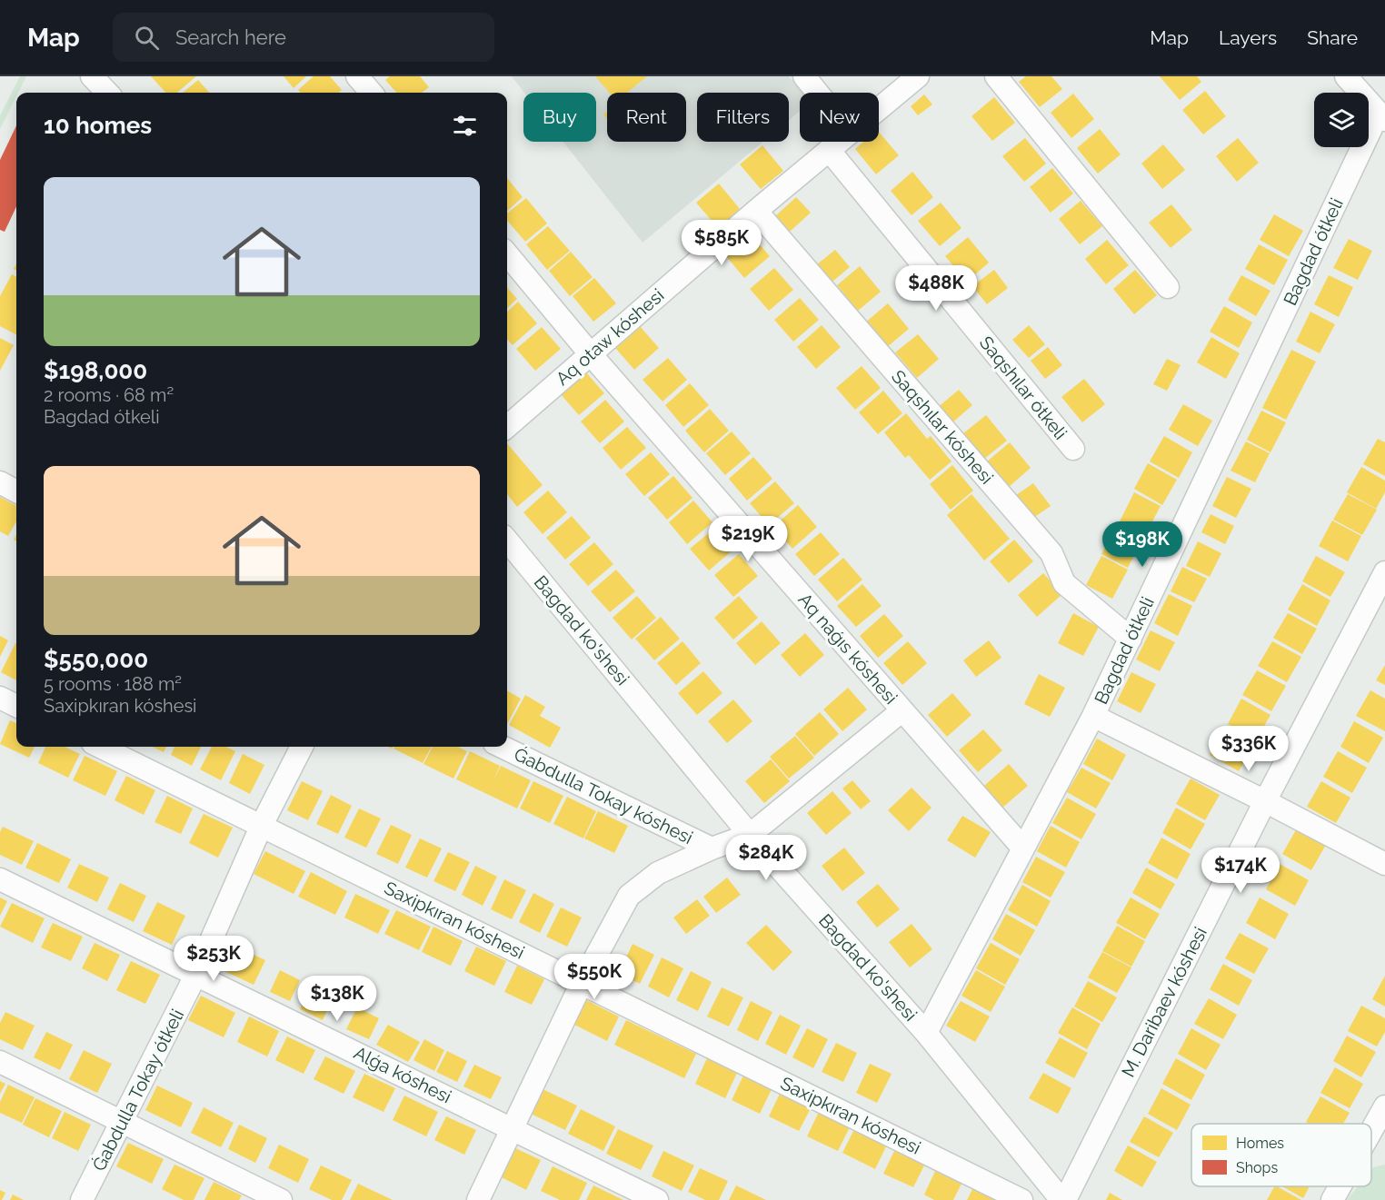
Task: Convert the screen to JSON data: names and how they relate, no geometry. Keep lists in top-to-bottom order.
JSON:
{
  "streets": {
    "street": [
      "Bagdad ótkeli",
      "Aq otaw kóshesi",
      "Saqshılar ótkeli",
      "Saqshılar kóshesi",
      "Bagdad ko'shesi",
      "Aq naǵıs kóshesi",
      "Ǵabdulla Tokay kóshesi",
      "Saxipkıran kóshesi",
      "M. Daribaev kóshesi",
      "Alǵa kóshesi",
      "Ǵabdulla Tokay ótkeli"
    ]
  },
  "crossings": [
    ["Bagdad ótkeli", "Saqshılar kóshesi"],
    ["Bagdad ótkeli", "Bagdad ko'shesi"],
    ["Bagdad ótkeli", "Aq naǵıs kóshesi"],
    ["Aq otaw kóshesi", "Saqshılar ótkeli"],
    ["Aq otaw kóshesi", "Saqshılar kóshesi"],
    ["Aq otaw kóshesi", "Aq naǵıs kóshesi"],
    ["Bagdad ko'shesi", "M. Daribaev kóshesi"],
    ["Saxipkıran kóshesi", "Ǵabdulla Tokay ótkeli"],
    ["Alǵa kóshesi", "Ǵabdulla Tokay ótkeli"]
  ],
  "legend": ["Homes", "Shops"],
  "page": {
    "header": "Map",
    "search": "Search here",
    "nav": ["Map", "Layers", "Share"],
    "chip": [
      "Buy",
      "Rent",
      "Filters",
      "New"
    ],
    "heading": "10 homes",
    "list": [
      {
        "name": "$198,000",
        "note": "2 rooms · 68 m² · Bagdad ótkeli"
      },
      {
        "name": "$550,000",
        "note": "5 rooms · 188 m² · Saxipkıran kóshesi"
      }
    ],
    "price": [
      "$585K",
      "$488K",
      "$219K",
      "$198K",
      "$336K",
      "$284K",
      "$174K",
      "$253K",
      "$550K",
      "$138K"
    ]
  }
}
